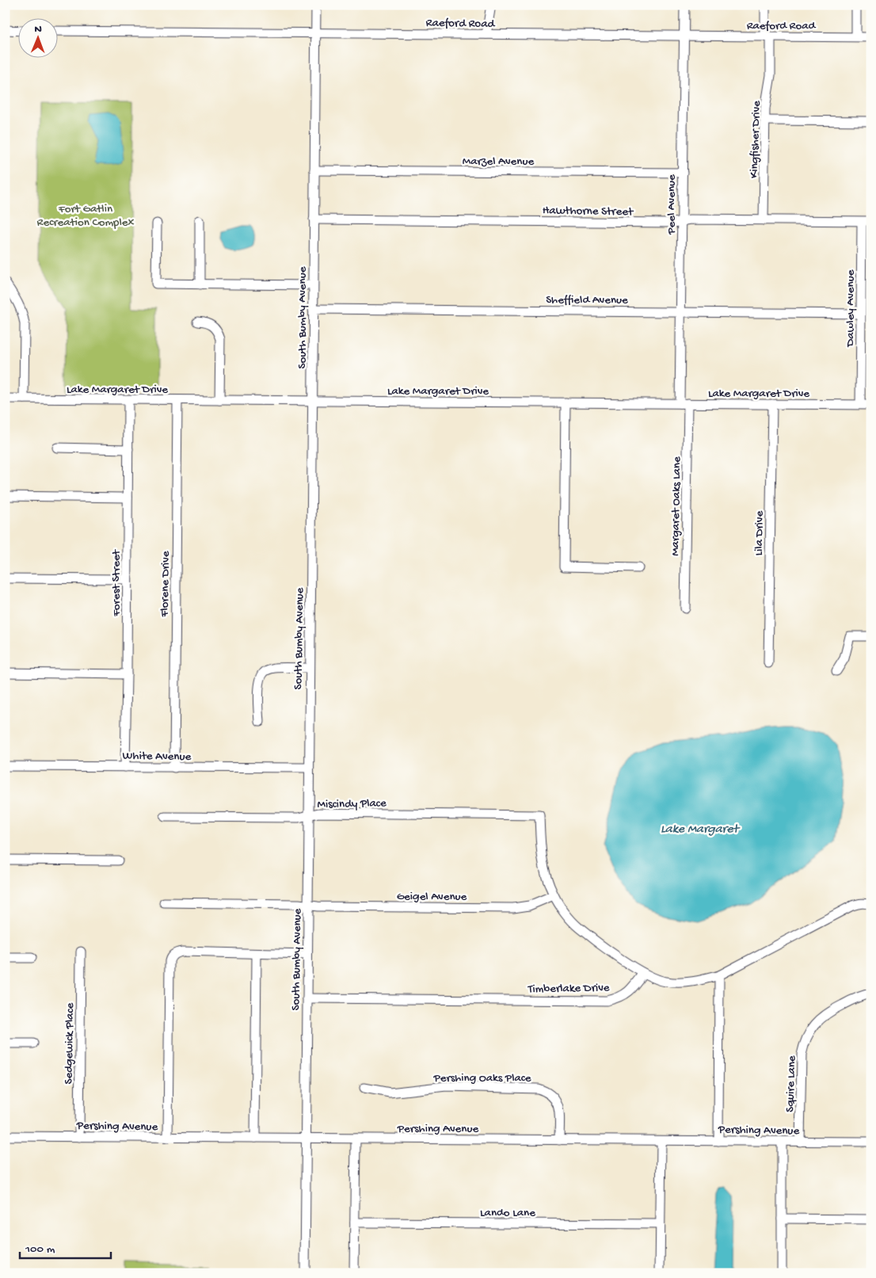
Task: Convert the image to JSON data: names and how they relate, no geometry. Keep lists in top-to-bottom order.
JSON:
{
  "streets": {
    "street": [
      "Raeford Road",
      "Kingfisher Drive",
      "Marzel Avenue",
      "Peel Avenue",
      "Hawthorne Street",
      "Sheffield Avenue",
      "Dawley Avenue",
      "South Bumby Avenue",
      "Lake Margaret Drive",
      "Margaret Oaks Lane",
      "Lila Drive",
      "Forest Street",
      "Florene Drive",
      "White Avenue",
      "Miscindy Place",
      "Geigel Avenue",
      "Timberlake Drive",
      "Sedgewick Place",
      "Pershing Oaks Place",
      "Squire Lane",
      "Pershing Avenue",
      "Lando Lane"
    ]
  },
  "crossings": [
    ["Raeford Road", "Kingfisher Drive"],
    ["Raeford Road", "Peel Avenue"],
    ["Raeford Road", "South Bumby Avenue"],
    ["Kingfisher Drive", "Hawthorne Street"],
    ["Marzel Avenue", "Peel Avenue"],
    ["Marzel Avenue", "South Bumby Avenue"],
    ["Peel Avenue", "Hawthorne Street"],
    ["Peel Avenue", "Sheffield Avenue"],
    ["Peel Avenue", "Lake Margaret Drive"],
    ["Peel Avenue", "Margaret Oaks Lane"],
    ["Hawthorne Street", "Dawley Avenue"],
    ["Hawthorne Street", "South Bumby Avenue"],
    ["Sheffield Avenue", "Dawley Avenue"],
    ["Sheffield Avenue", "South Bumby Avenue"],
    ["Dawley Avenue", "Lake Margaret Drive"],
    ["South Bumby Avenue", "Lake Margaret Drive"],
    ["South Bumby Avenue", "White Avenue"],
    ["South Bumby Avenue", "Miscindy Place"],
    ["South Bumby Avenue", "Geigel Avenue"],
    ["South Bumby Avenue", "Timberlake Drive"],
    ["South Bumby Avenue", "Pershing Avenue"],
    ["Lake Margaret Drive", "Margaret Oaks Lane"],
    ["Lake Margaret Drive", "Lila Drive"],
    ["Lake Margaret Drive", "Forest Street"],
    ["Lake Margaret Drive", "Florene Drive"],
    ["Forest Street", "White Avenue"],
    ["Florene Drive", "White Avenue"],
    ["Miscindy Place", "Geigel Avenue"],
    ["Sedgewick Place", "Pershing Avenue"],
    ["Pershing Oaks Place", "Pershing Avenue"],
    ["Squire Lane", "Pershing Avenue"]
  ],
  "water": ["Lake Margaret"],
  "parks": ["Fort Gatlin Recreation Complex"],
  "scale_bar": "100 m",
  "north": "top"
}
